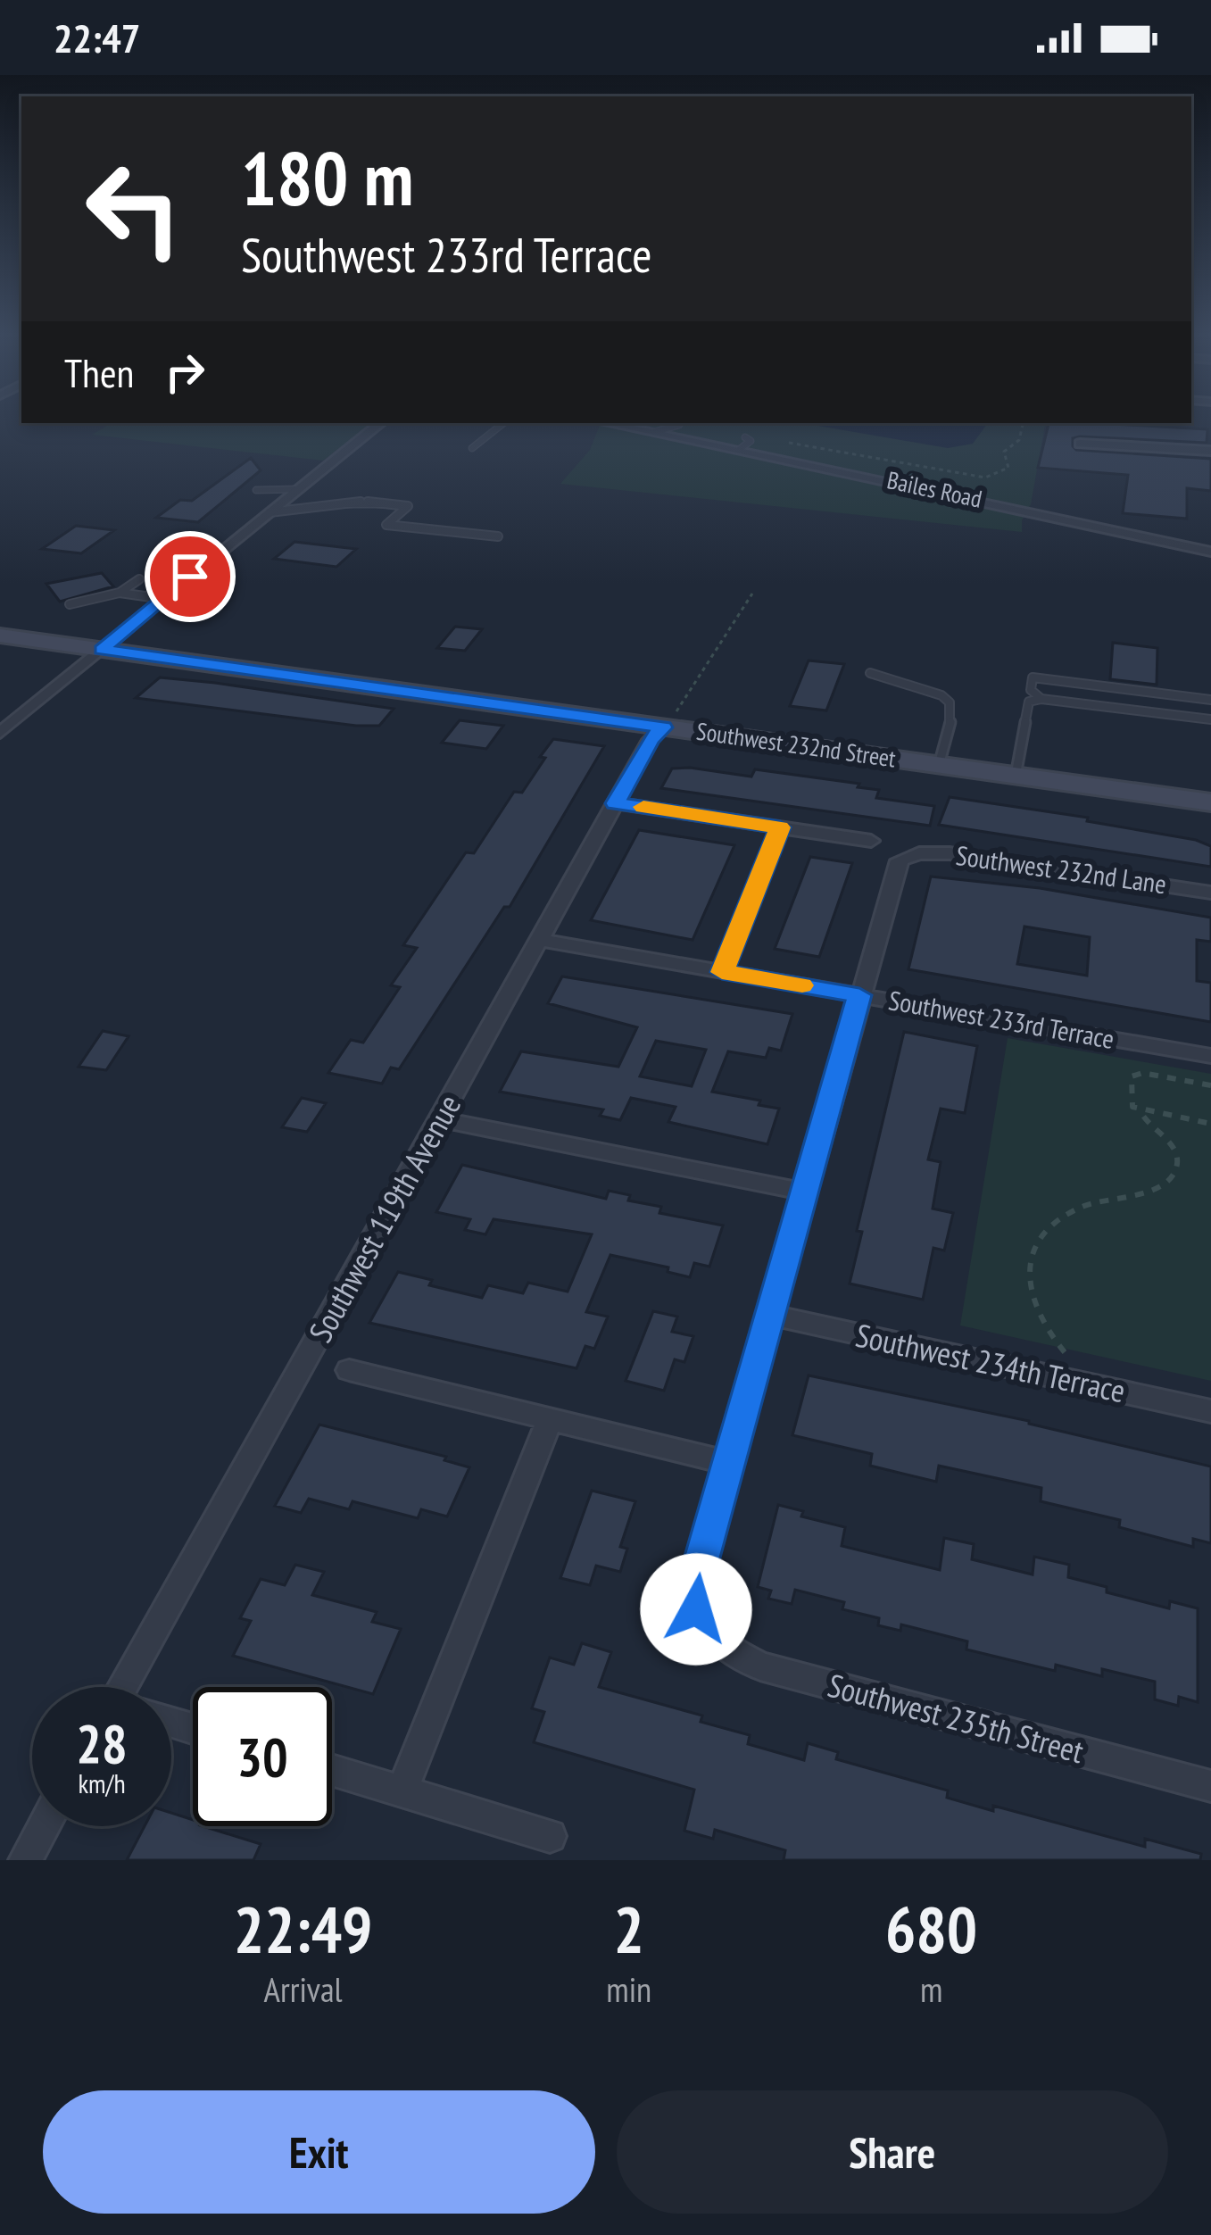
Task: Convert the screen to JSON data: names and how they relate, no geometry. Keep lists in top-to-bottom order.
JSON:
{
  "streets": {
    "street": [
      "Bailes Road",
      "Southwest 232nd Street",
      "Southwest 232nd Lane",
      "Southwest 233rd Terrace",
      "Southwest 119th Avenue",
      "Southwest 234th Terrace",
      "Southwest 235th Street"
    ]
  },
  "crossings": [
    ["Southwest 232nd Street", "Southwest 119th Avenue"],
    ["Southwest 232nd Lane", "Southwest 233rd Terrace"],
    ["Southwest 233rd Terrace", "Southwest 119th Avenue"]
  ],
  "page": {
    "status": "22:47",
    "turn": ["180 m", "Southwest 233rd Terrace"],
    "then": "Then",
    "speed": "28 km/h",
    "limit": "30",
    "eta": [
      "22:49",
      "Arrival",
      "2",
      "min",
      "680",
      "m"
    ],
    "buttons": ["Exit", "Share"]
  }
}
